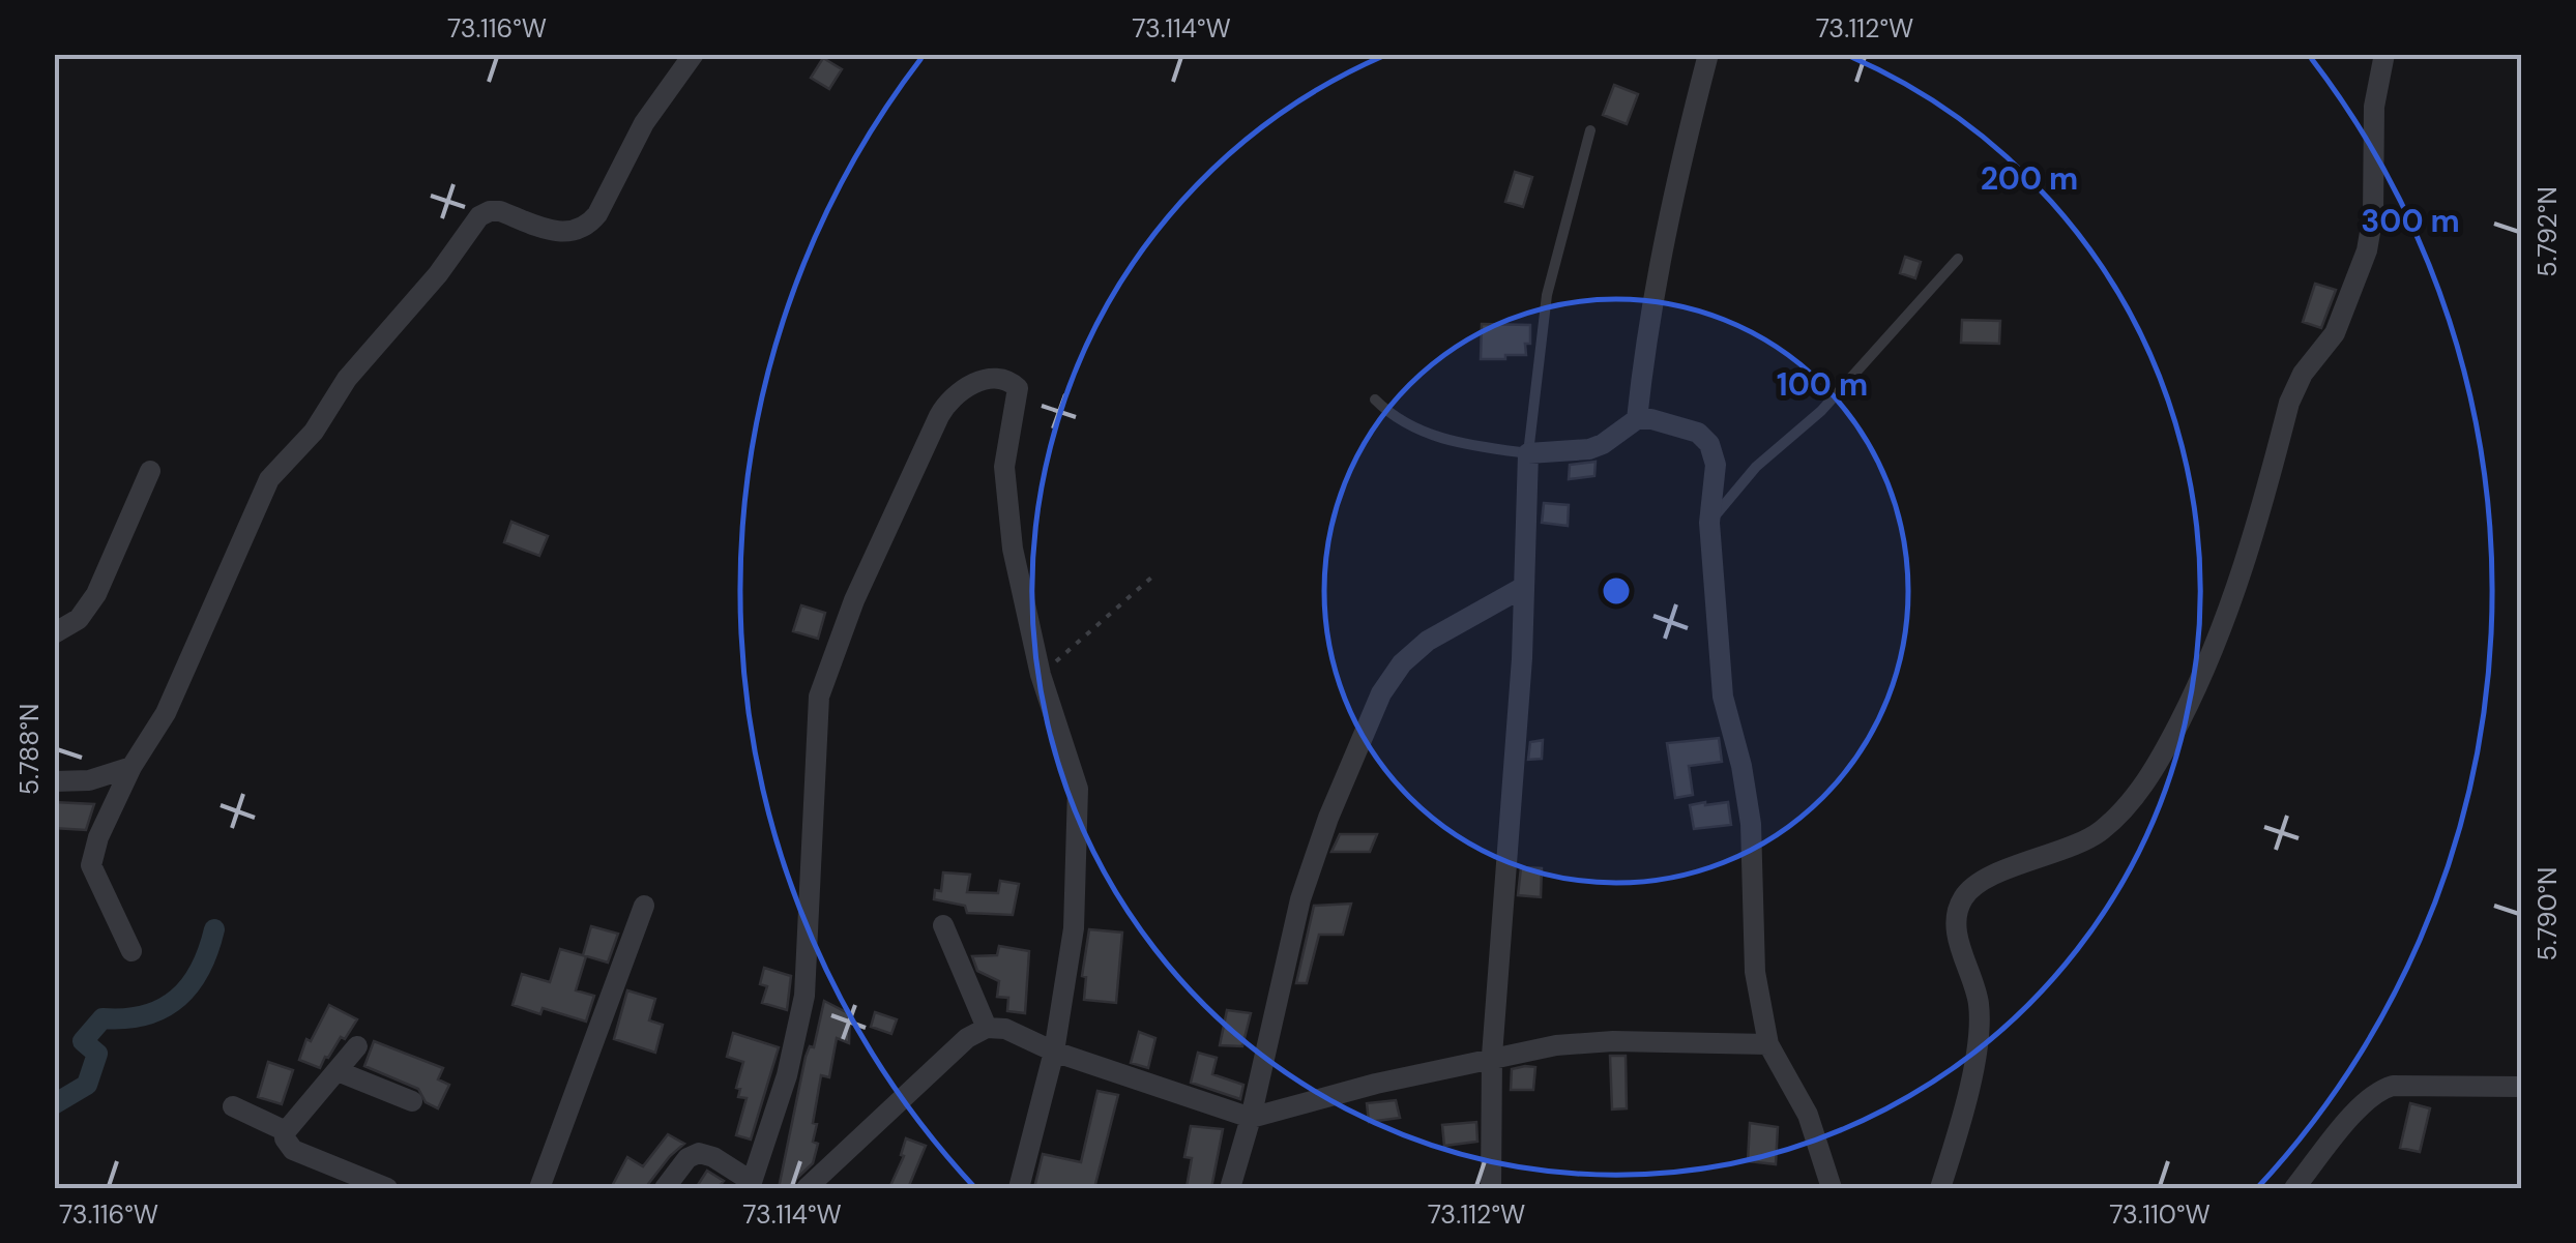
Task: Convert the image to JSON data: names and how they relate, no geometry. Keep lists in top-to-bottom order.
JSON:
{
  "coordinates": [
    "73.116°W",
    "73.114°W",
    "73.112°W",
    "5.792°N",
    "5.788°N",
    "5.790°N",
    "73.110°W"
  ],
  "rings": ["200 m", "300 m", "100 m"]
}
